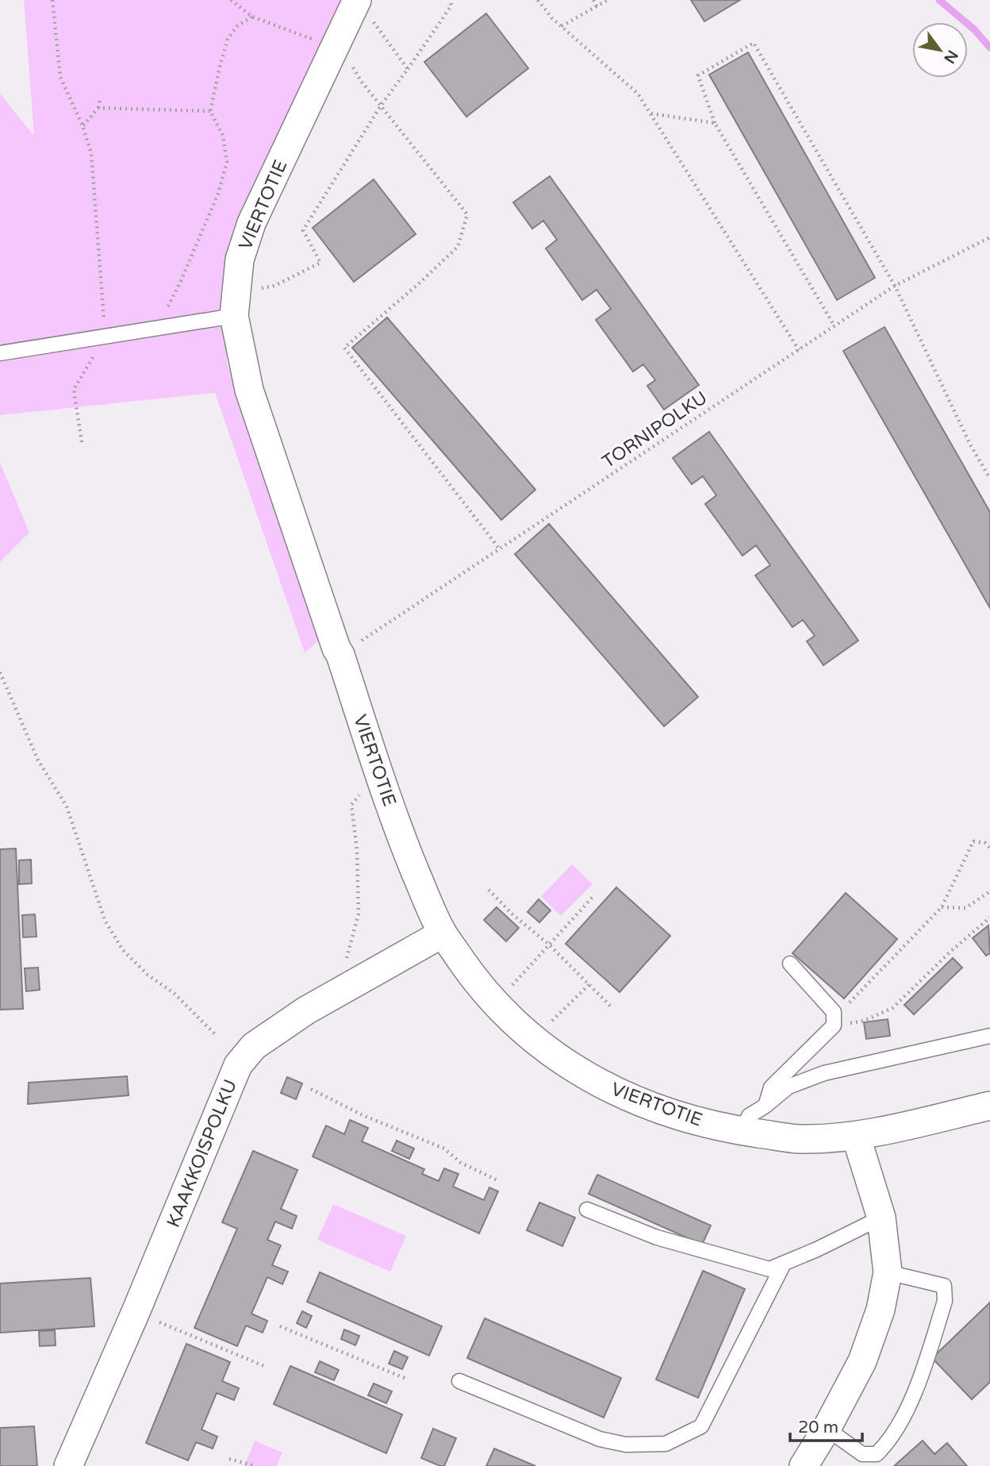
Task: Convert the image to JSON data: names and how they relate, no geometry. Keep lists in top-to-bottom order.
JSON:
{
  "streets": {
    "street": ["VIERTOTIE", "KAAKKOISPOLKU"],
    "path": ["TORNIPOLKU"]
  },
  "crossings": [
    ["VIERTOTIE", "TORNIPOLKU"],
    ["VIERTOTIE", "KAAKKOISPOLKU"]
  ],
  "scale_bar": "20 m",
  "north": "bottom right"
}
